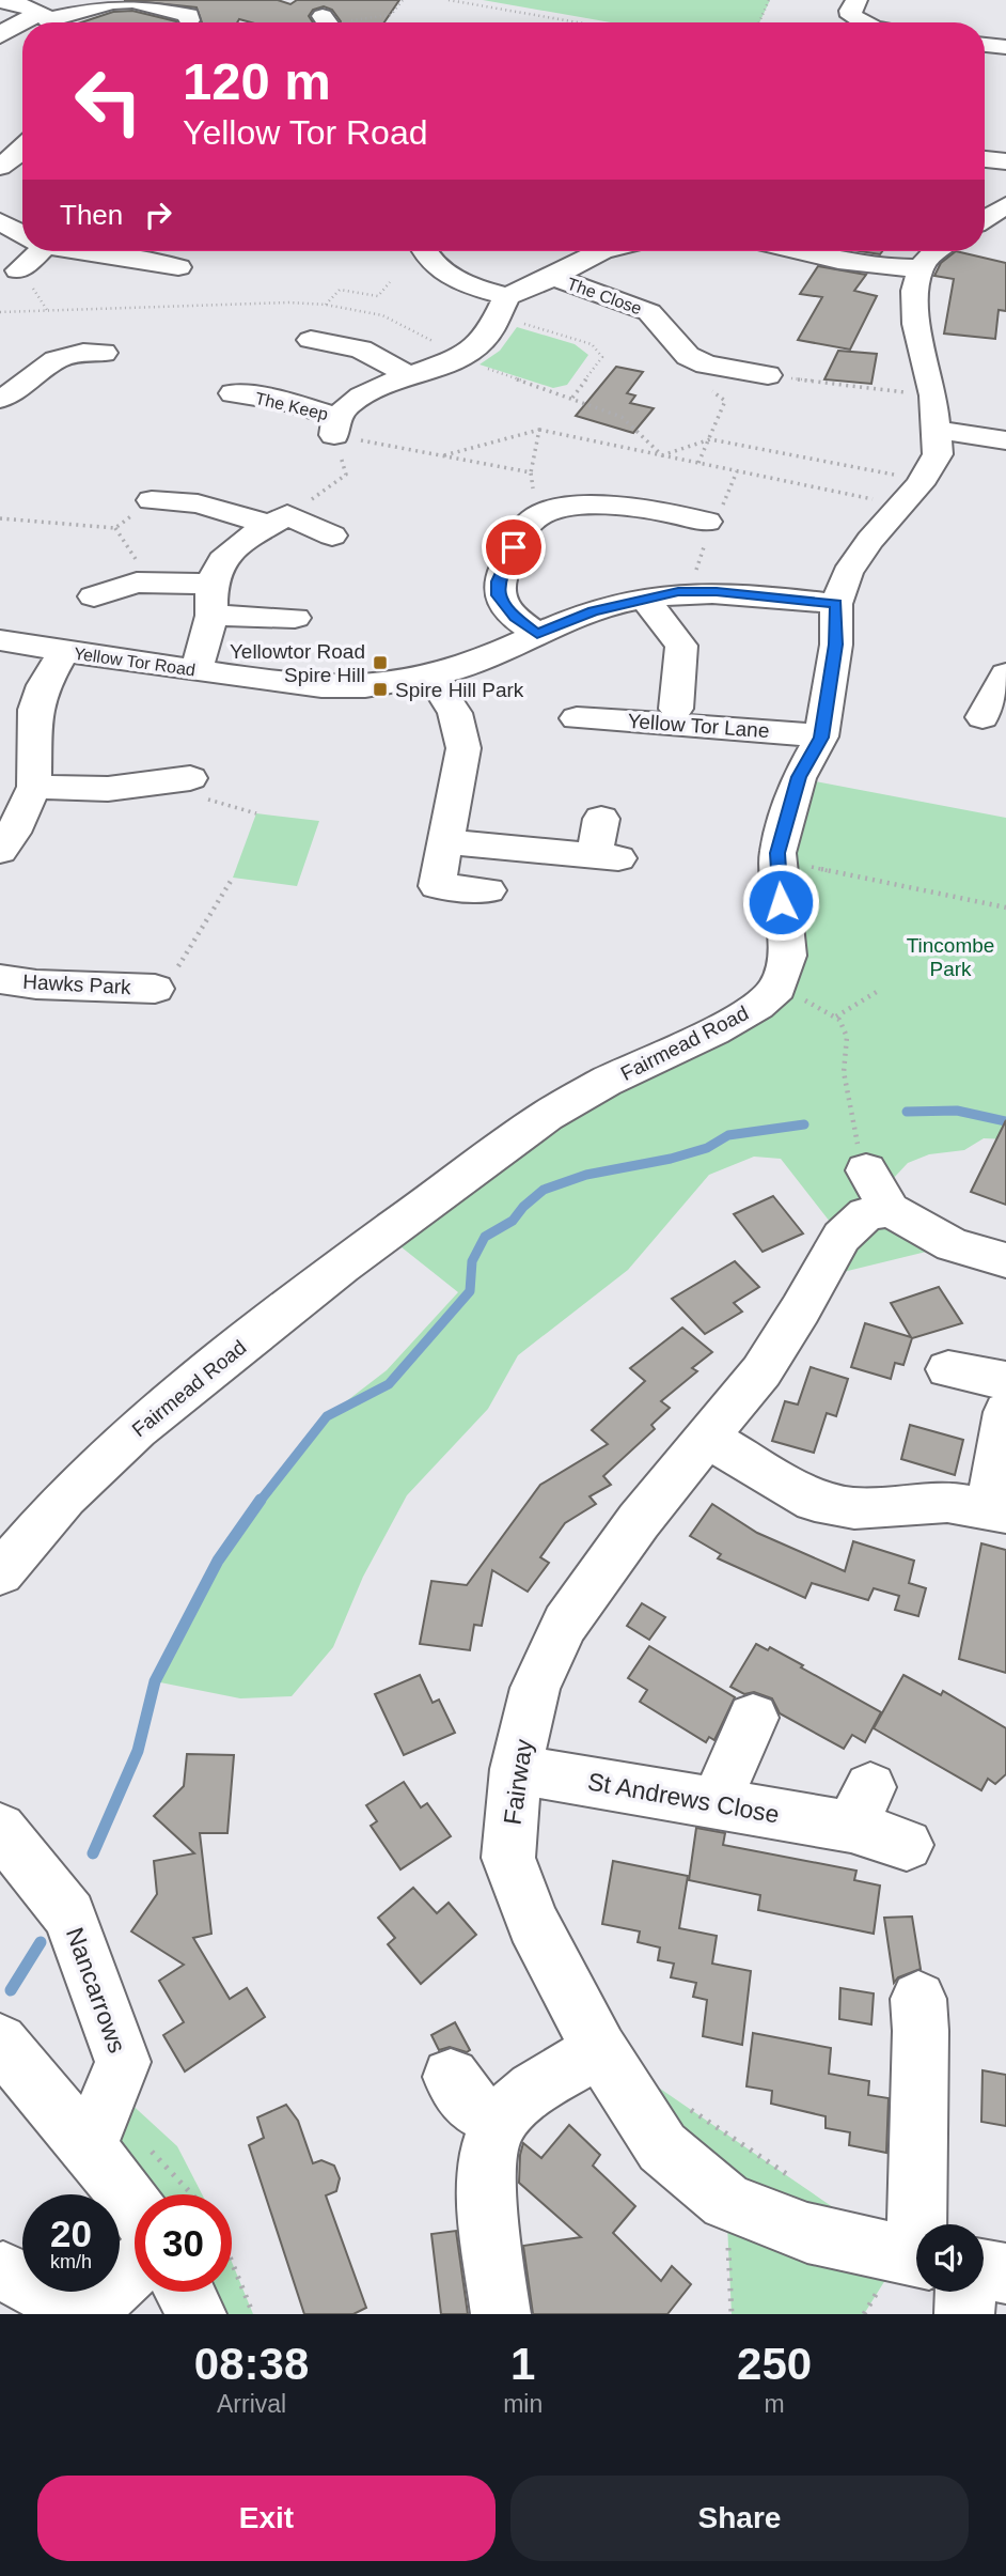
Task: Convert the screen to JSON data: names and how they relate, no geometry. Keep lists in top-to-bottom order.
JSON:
{
  "streets": {
    "street": [
      "The Close",
      "The Keep",
      "Yellow Tor Road",
      "Yellow Tor Lane",
      "Hawks Park",
      "Fairmead Road",
      "Fairway",
      "St Andrews Close",
      "Nancarrows"
    ]
  },
  "crossings": [
    ["Fairway", "St Andrews Close"]
  ],
  "parks": ["Tincombe Park"],
  "places": {
    "transit": ["Yellowtor Road Spire Hill", "Spire Hill Park"]
  },
  "page": {
    "turn": ["120 m", "Yellow Tor Road"],
    "then": "Then",
    "speed": "20 km/h",
    "limit": "30",
    "eta": [
      "08:38",
      "Arrival",
      "1",
      "min",
      "250",
      "m"
    ],
    "buttons": ["Exit", "Share"]
  }
}
